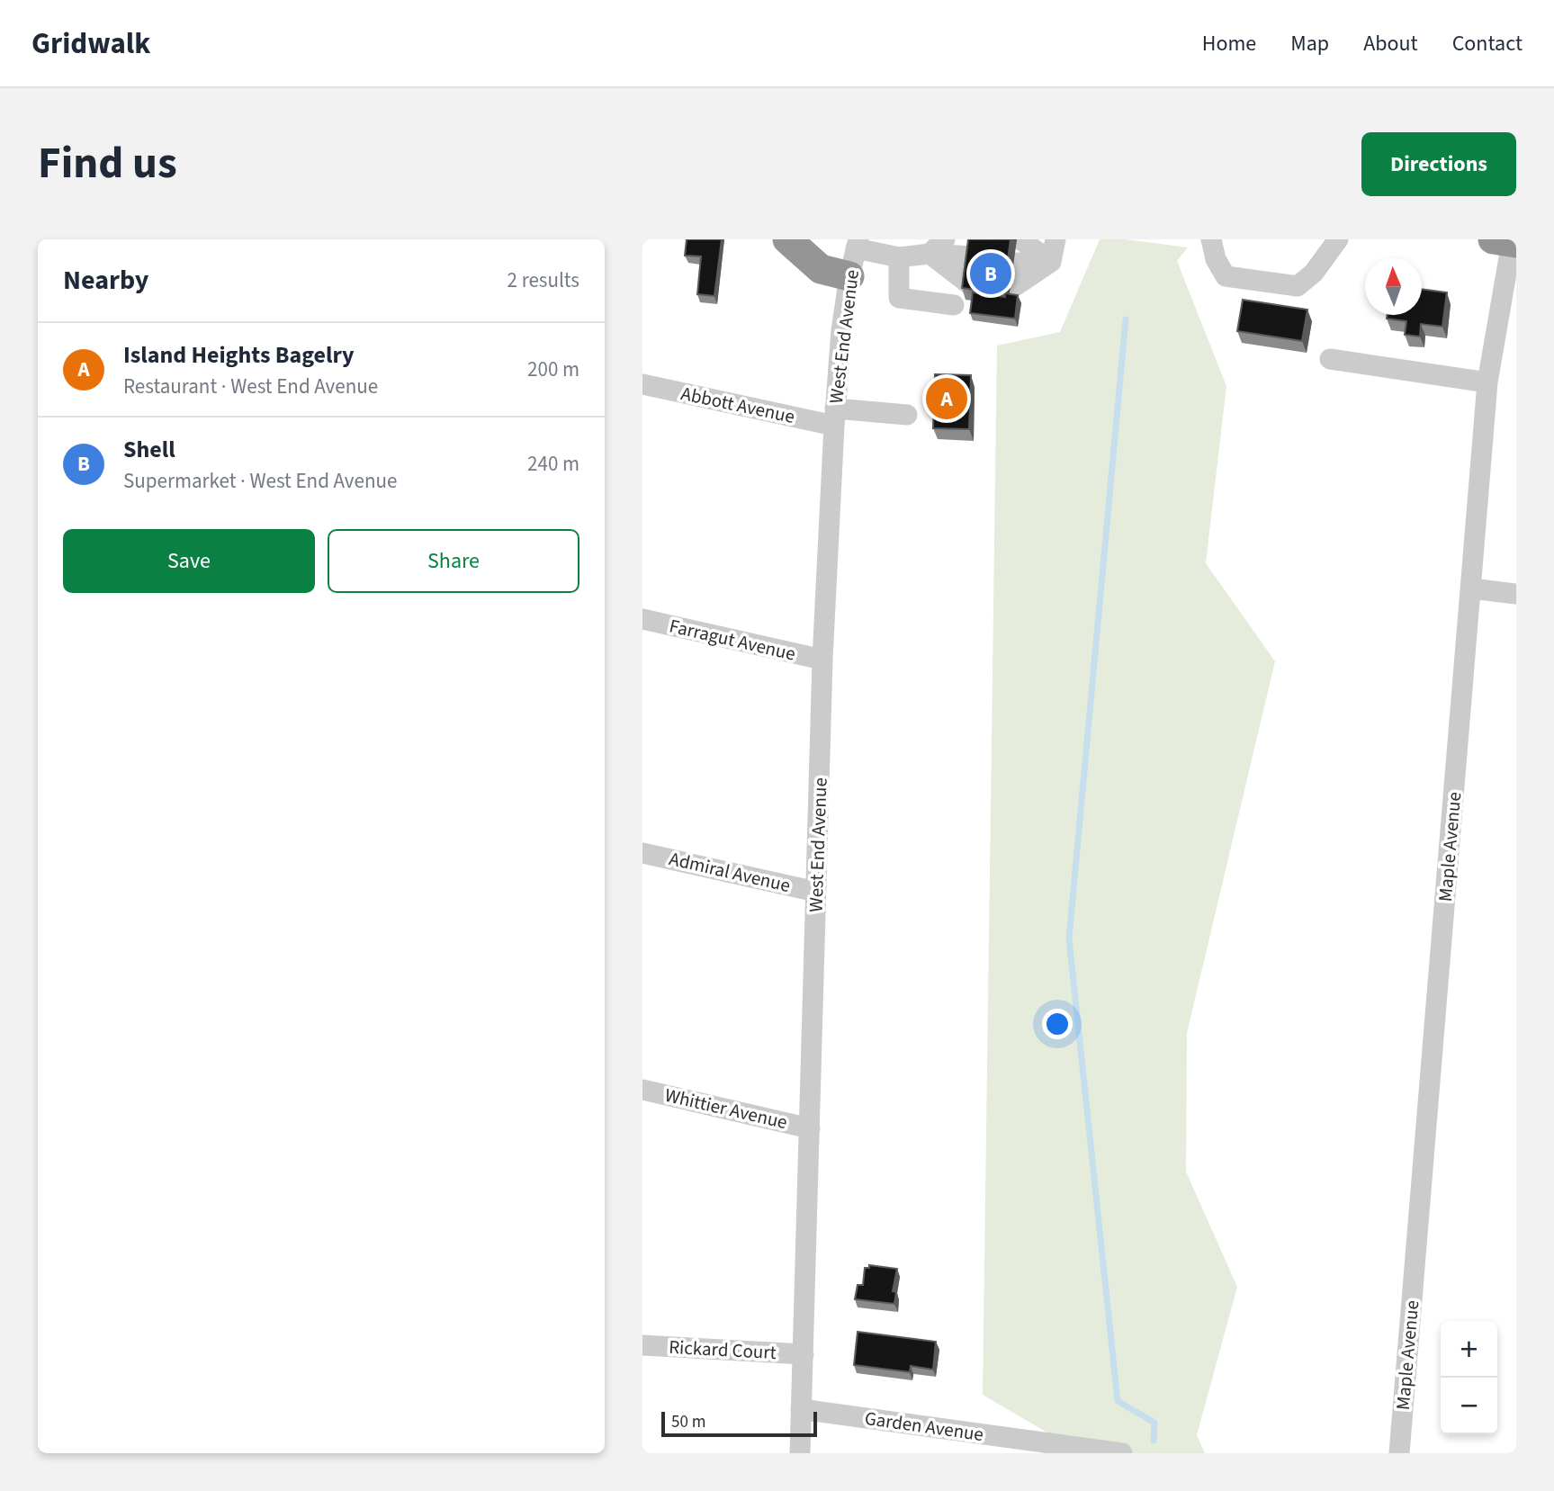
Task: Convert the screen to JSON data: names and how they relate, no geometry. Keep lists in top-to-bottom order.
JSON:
{
  "streets": {
    "street": [
      "West End Avenue",
      "Abbott Avenue",
      "Farragut Avenue",
      "Maple Avenue",
      "Admiral Avenue",
      "Whittier Avenue",
      "Rickard Court",
      "Garden Avenue"
    ]
  },
  "crossings": [
    ["West End Avenue", "Abbott Avenue"],
    ["West End Avenue", "Farragut Avenue"],
    ["West End Avenue", "Admiral Avenue"],
    ["West End Avenue", "Whittier Avenue"],
    ["West End Avenue", "Rickard Court"],
    ["West End Avenue", "Garden Avenue"]
  ],
  "scale_bar": "50 m",
  "north": "top",
  "page": {
    "header": "Gridwalk",
    "nav": [
      "Home",
      "Map",
      "About",
      "Contact"
    ],
    "title": "Find us",
    "buttons": [
      "Directions",
      ["Save", "Share"]
    ],
    "heading": ["Nearby", "2 results"],
    "pins": ["B", "A"],
    "list": [
      {
        "mark": "A",
        "name": "Island Heights Bagelry",
        "note": "Restaurant · West End Avenue",
        "value": "200 m"
      },
      {
        "mark": "B",
        "name": "Shell",
        "note": "Supermarket · West End Avenue",
        "value": "240 m"
      }
    ],
    "map_buttons": ["+", "−"],
    "scale": "50 m"
  }
}
